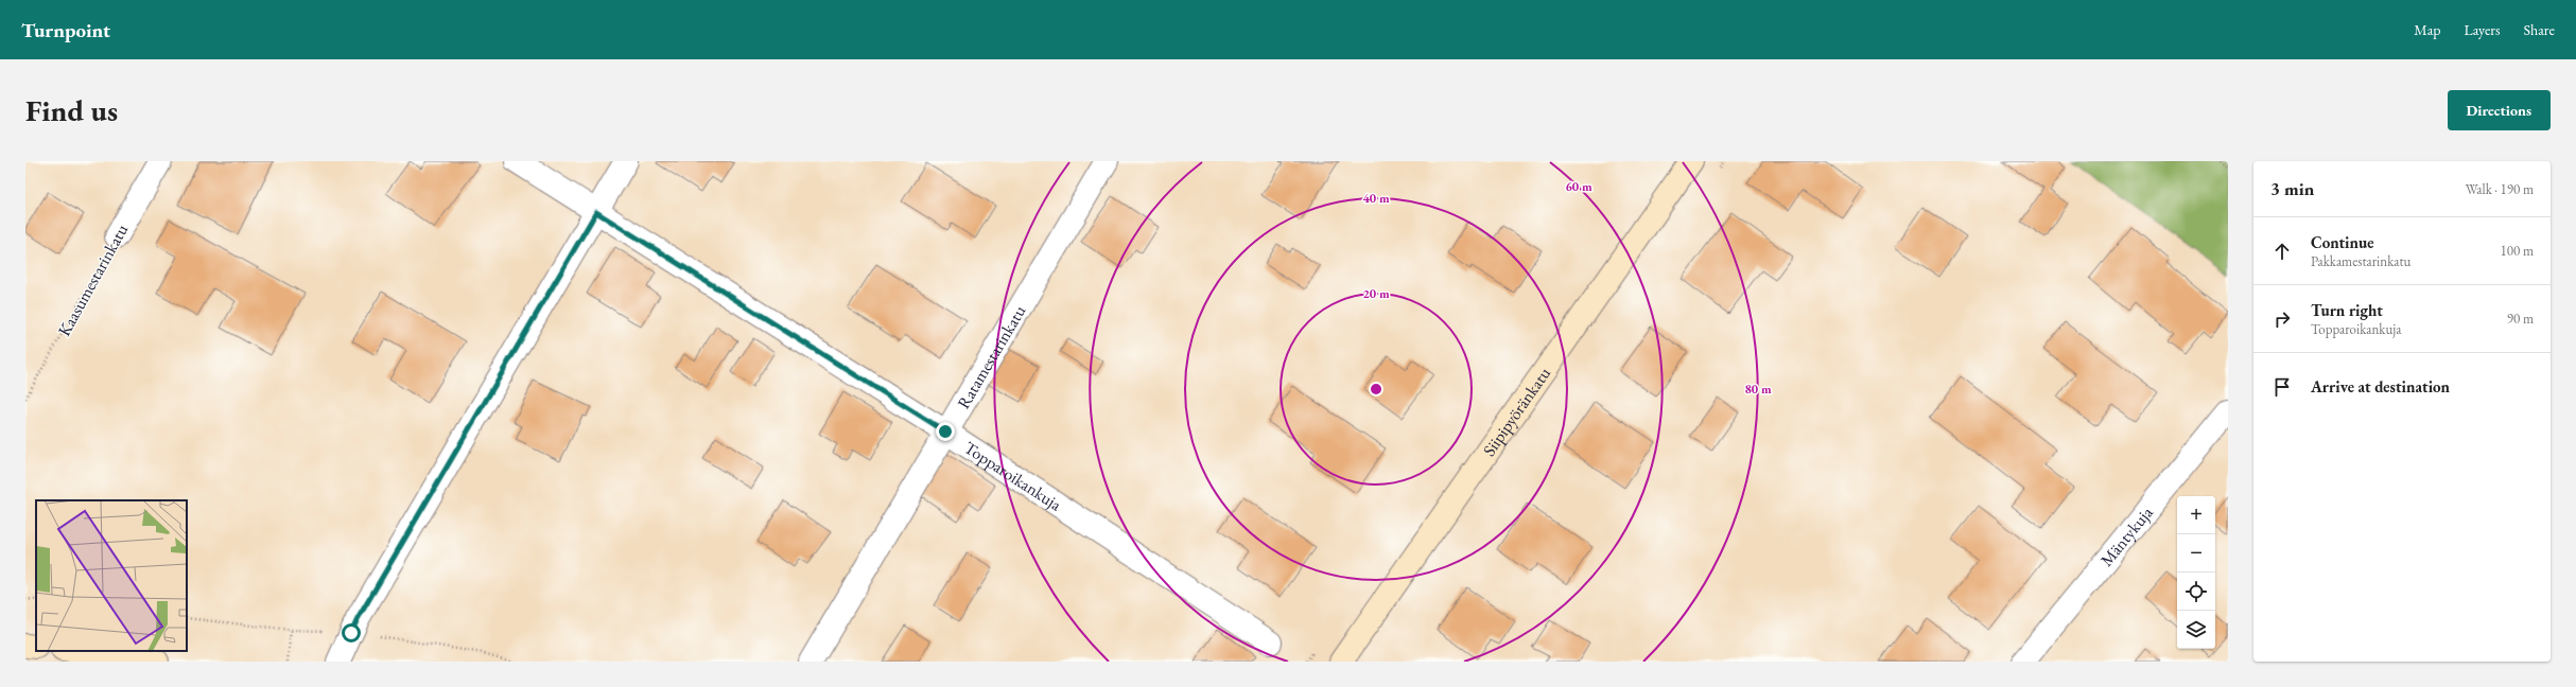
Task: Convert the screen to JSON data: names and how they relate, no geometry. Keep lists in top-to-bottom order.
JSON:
{
  "streets": {
    "street": [
      "Kaasumestarinkatu",
      "Ratamestarinkatu",
      "Siipipyöränkatu",
      "Topparoikankuja",
      "Mäntykuja"
    ]
  },
  "crossings": [
    ["Ratamestarinkatu", "Topparoikankuja"]
  ],
  "page": {
    "header": "Turnpoint",
    "nav": ["Map", "Layers", "Share"],
    "buttons": "Directions",
    "title": "Find us",
    "heading": ["3 min", "Walk · 190 m"],
    "list": [
      ["Continue", "Pakkamestarinkatu", "100 m"],
      ["Turn right", "Topparoikankuja", "90 m"],
      "Arrive at destination"
    ],
    "map_buttons": ["+", "−"]
  },
  "rings": [
    "60 m",
    "40 m",
    "20 m",
    "80 m"
  ]
}
